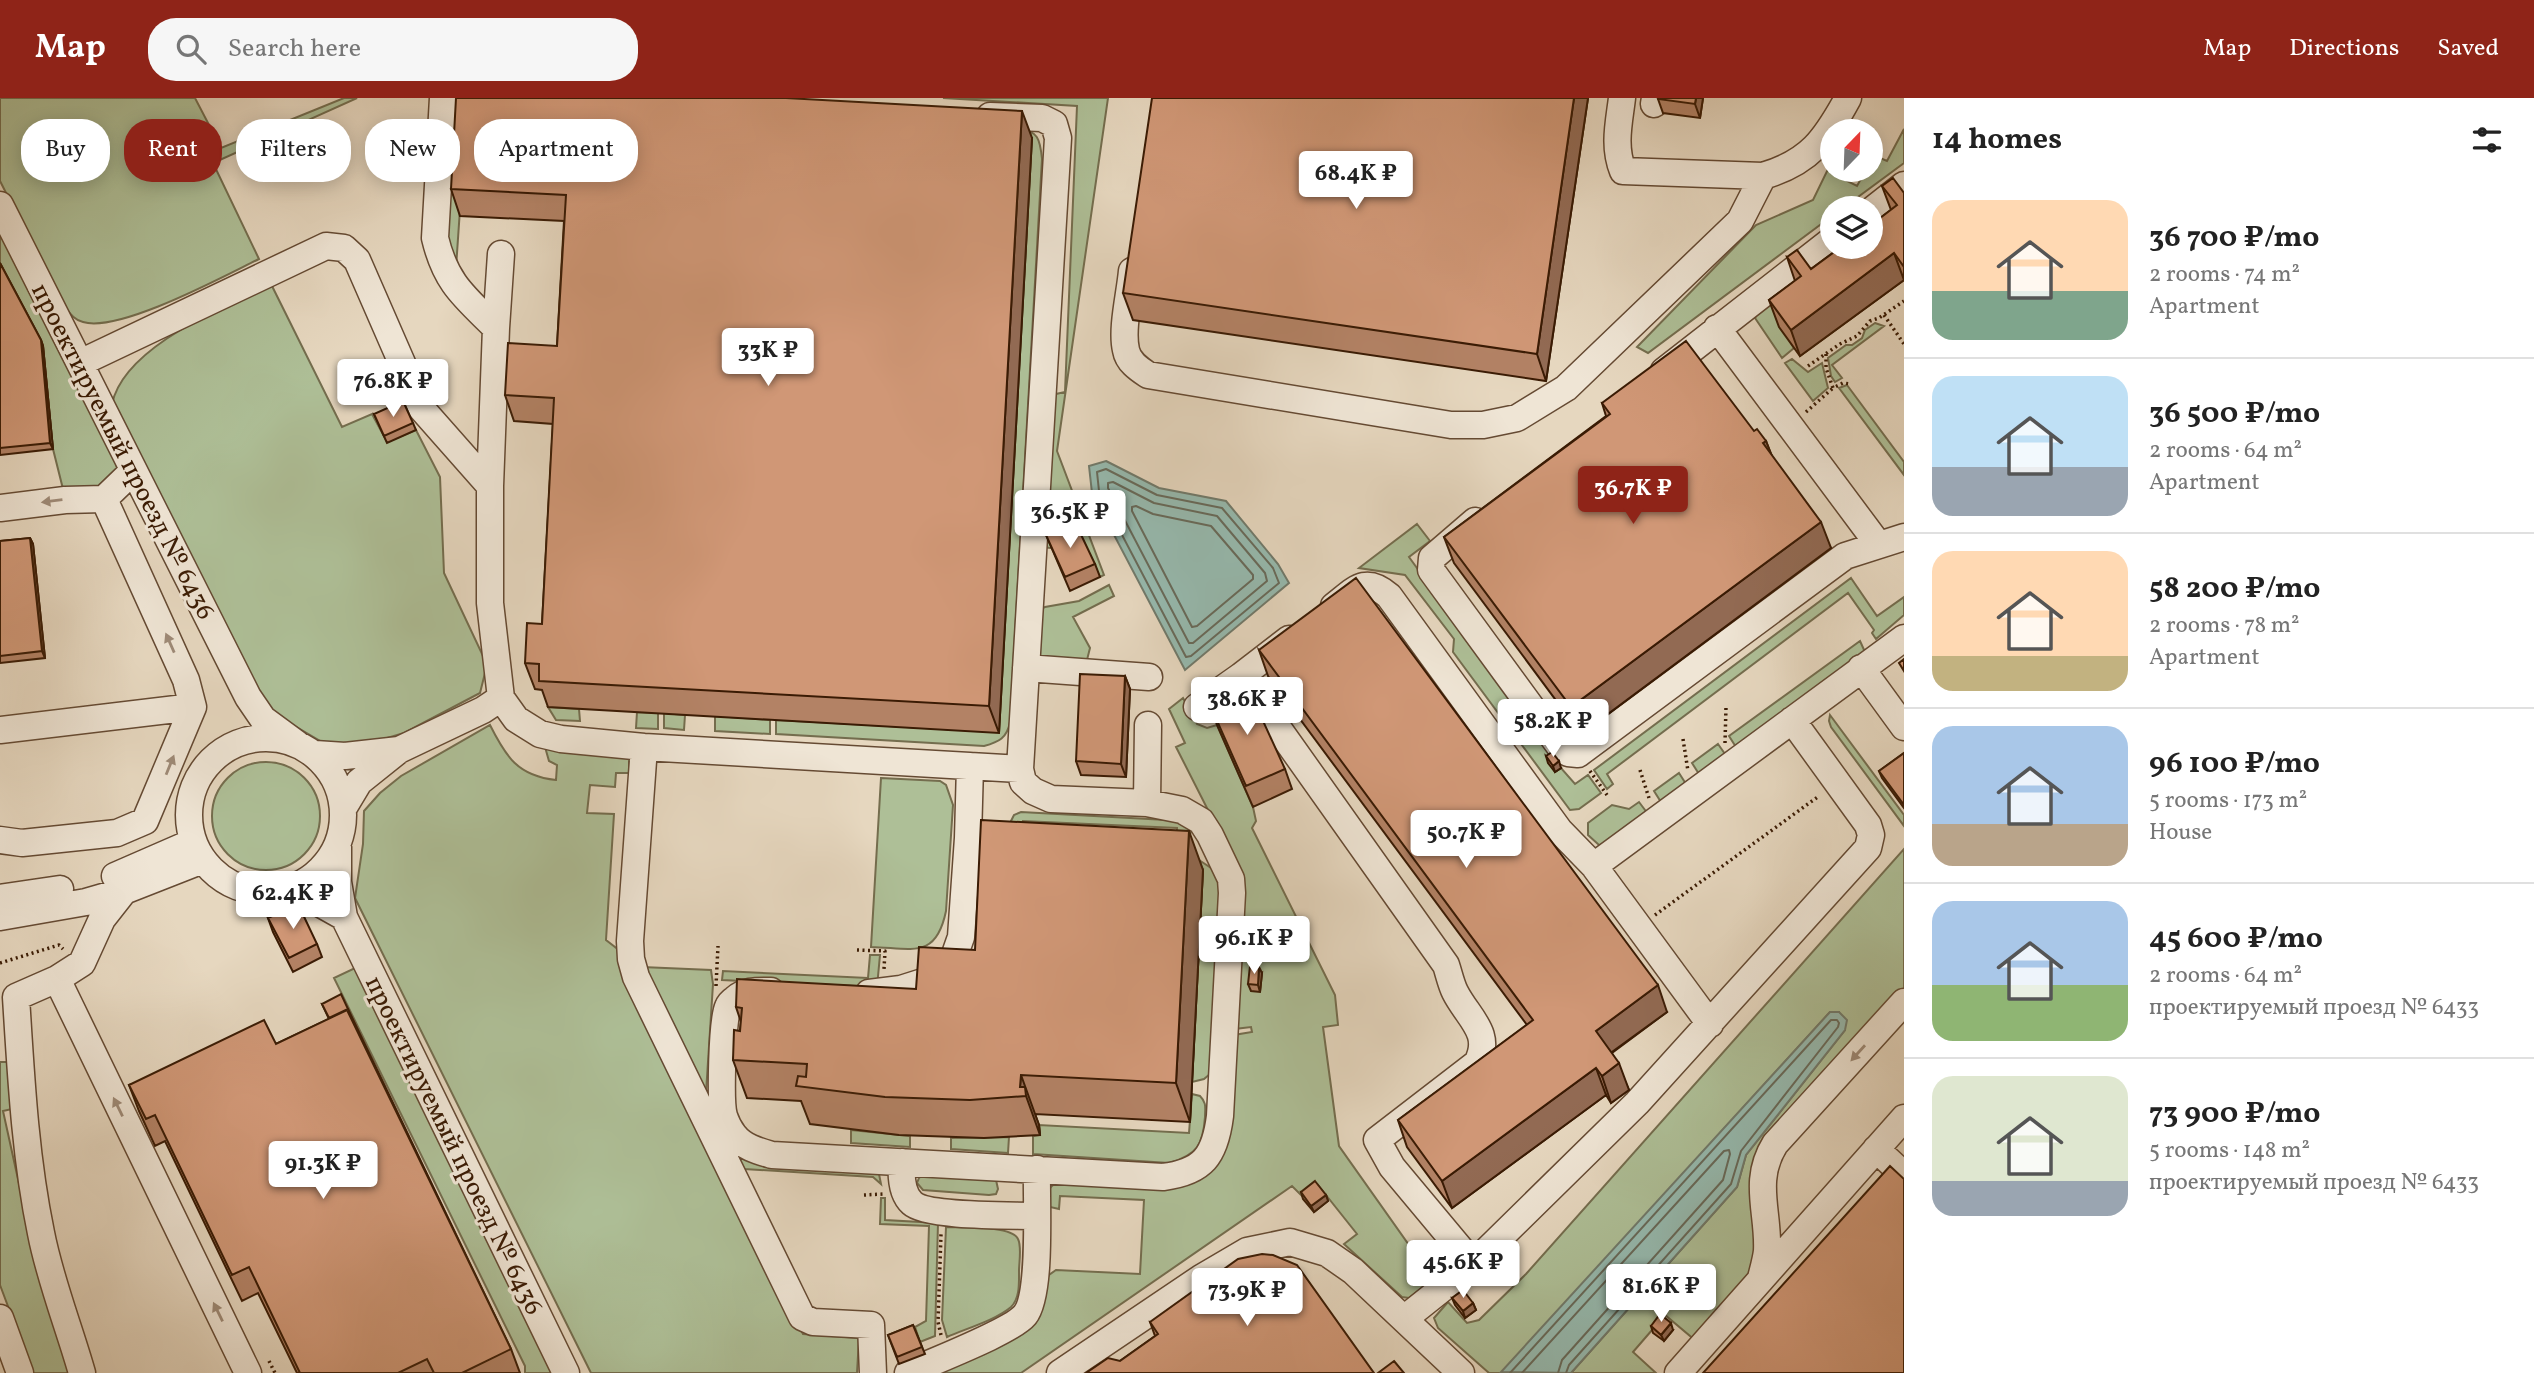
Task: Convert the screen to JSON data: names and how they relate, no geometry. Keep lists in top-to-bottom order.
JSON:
{
  "streets": {
    "street": ["проектируемый проезд № 6436"]
  },
  "north": "top right",
  "page": {
    "header": "Map",
    "search": "Search here",
    "nav": ["Map", "Directions", "Saved"],
    "heading": "14 homes",
    "chip": [
      "Buy",
      "Rent",
      "Filters",
      "New",
      "Apartment"
    ],
    "price": [
      "68.4K ₽",
      "33K ₽",
      "76.8K ₽",
      "36.7K ₽",
      "36.5K ₽",
      "38.6K ₽",
      "58.2K ₽",
      "50.7K ₽",
      "62.4K ₽",
      "96.1K ₽",
      "91.3K ₽",
      "45.6K ₽",
      "81.6K ₽",
      "73.9K ₽"
    ],
    "list": [
      {
        "name": "36 700 ₽/mo",
        "note": "2 rooms · 74 m² · Apartment"
      },
      {
        "name": "36 500 ₽/mo",
        "note": "2 rooms · 64 m² · Apartment"
      },
      {
        "name": "58 200 ₽/mo",
        "note": "2 rooms · 78 m² · Apartment"
      },
      {
        "name": "96 100 ₽/mo",
        "note": "5 rooms · 173 m² · House"
      },
      {
        "name": "45 600 ₽/mo",
        "note": "2 rooms · 64 m² · проектируемый проезд № 6433"
      },
      {
        "name": "73 900 ₽/mo",
        "note": "5 rooms · 148 m² · проектируемый проезд № 6433"
      }
    ]
  }
}
